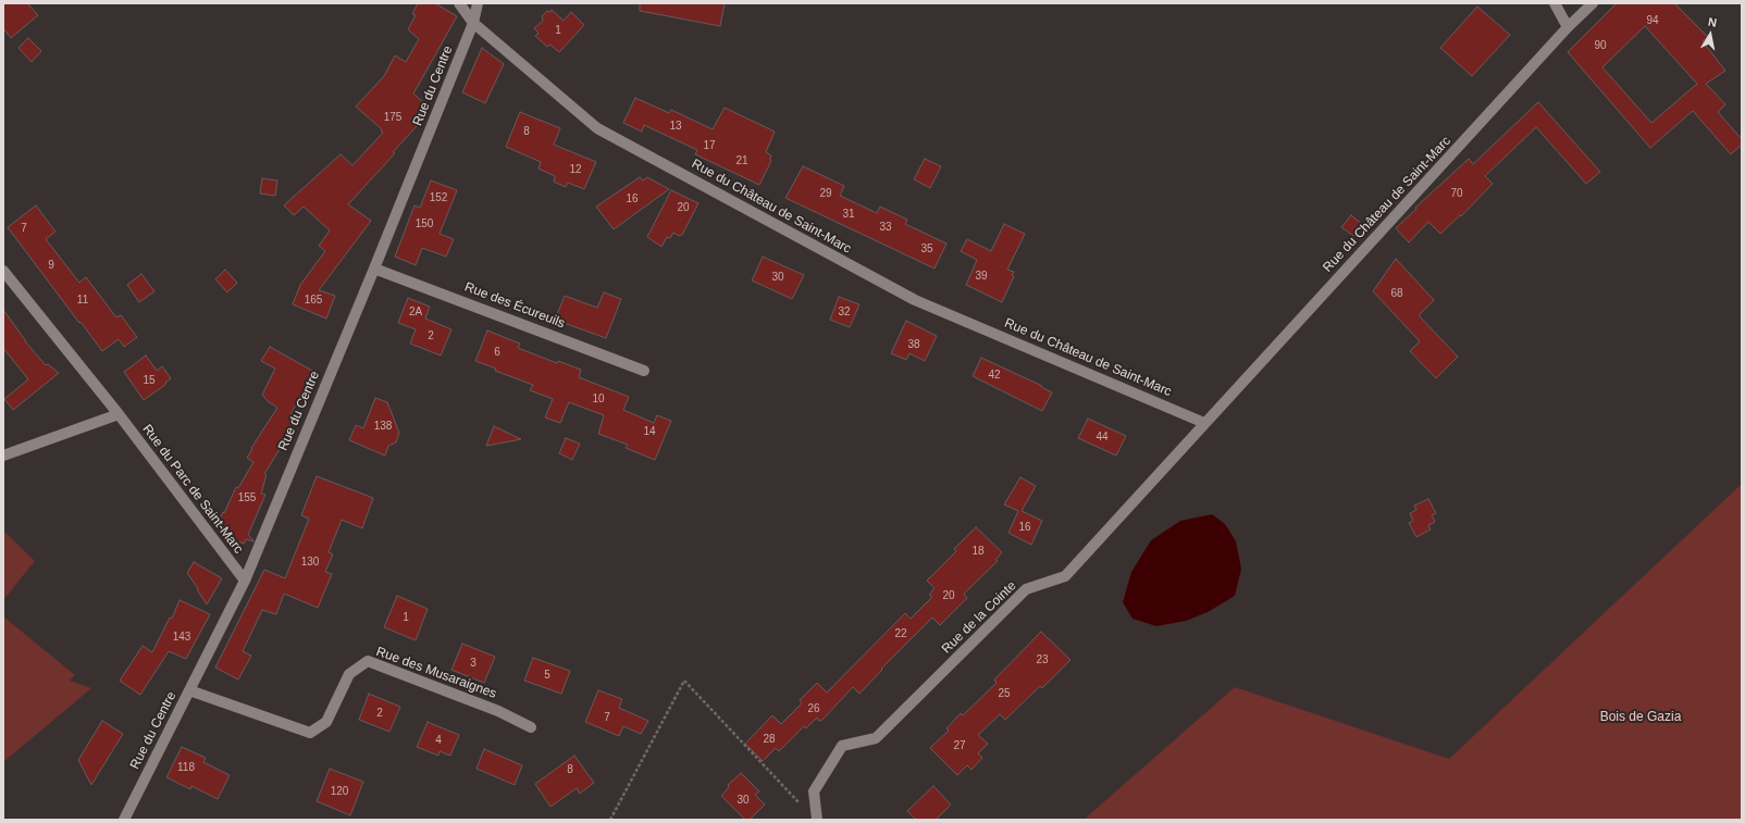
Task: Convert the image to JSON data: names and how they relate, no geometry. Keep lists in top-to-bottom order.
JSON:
{
  "streets": {
    "street": [
      "Rue du Centre",
      "Rue du Château de Saint-Marc",
      "Rue des Écureuils",
      "Rue du Parc de Saint-Marc",
      "Rue de la Cointe",
      "Rue des Musaraignes"
    ]
  },
  "crossings": [
    ["Rue du Centre", "Rue du Château de Saint-Marc"],
    ["Rue du Centre", "Rue des Écureuils"],
    ["Rue du Centre", "Rue du Parc de Saint-Marc"],
    ["Rue du Centre", "Rue des Musaraignes"],
    ["Rue du Château de Saint-Marc", "Rue de la Cointe"]
  ],
  "parks": ["Bois de Gazia"],
  "house_numbers": [
    "94",
    "1",
    "90",
    "175",
    "13",
    "8",
    "17",
    "21",
    "12",
    "29",
    "70",
    "152",
    "16",
    "20",
    "31",
    "150",
    "33",
    "7",
    "35",
    "9",
    "39",
    "30",
    "68",
    "11",
    "165",
    "2A",
    "32",
    "2",
    "38",
    "6",
    "42",
    "15",
    "10",
    "138",
    "14",
    "44",
    "155",
    "16",
    "18",
    "130",
    "20",
    "1",
    "22",
    "143",
    "23",
    "3",
    "5",
    "25",
    "26",
    "2",
    "7",
    "28",
    "4",
    "27",
    "118",
    "8",
    "120",
    "30"
  ],
  "north": "top"
}
